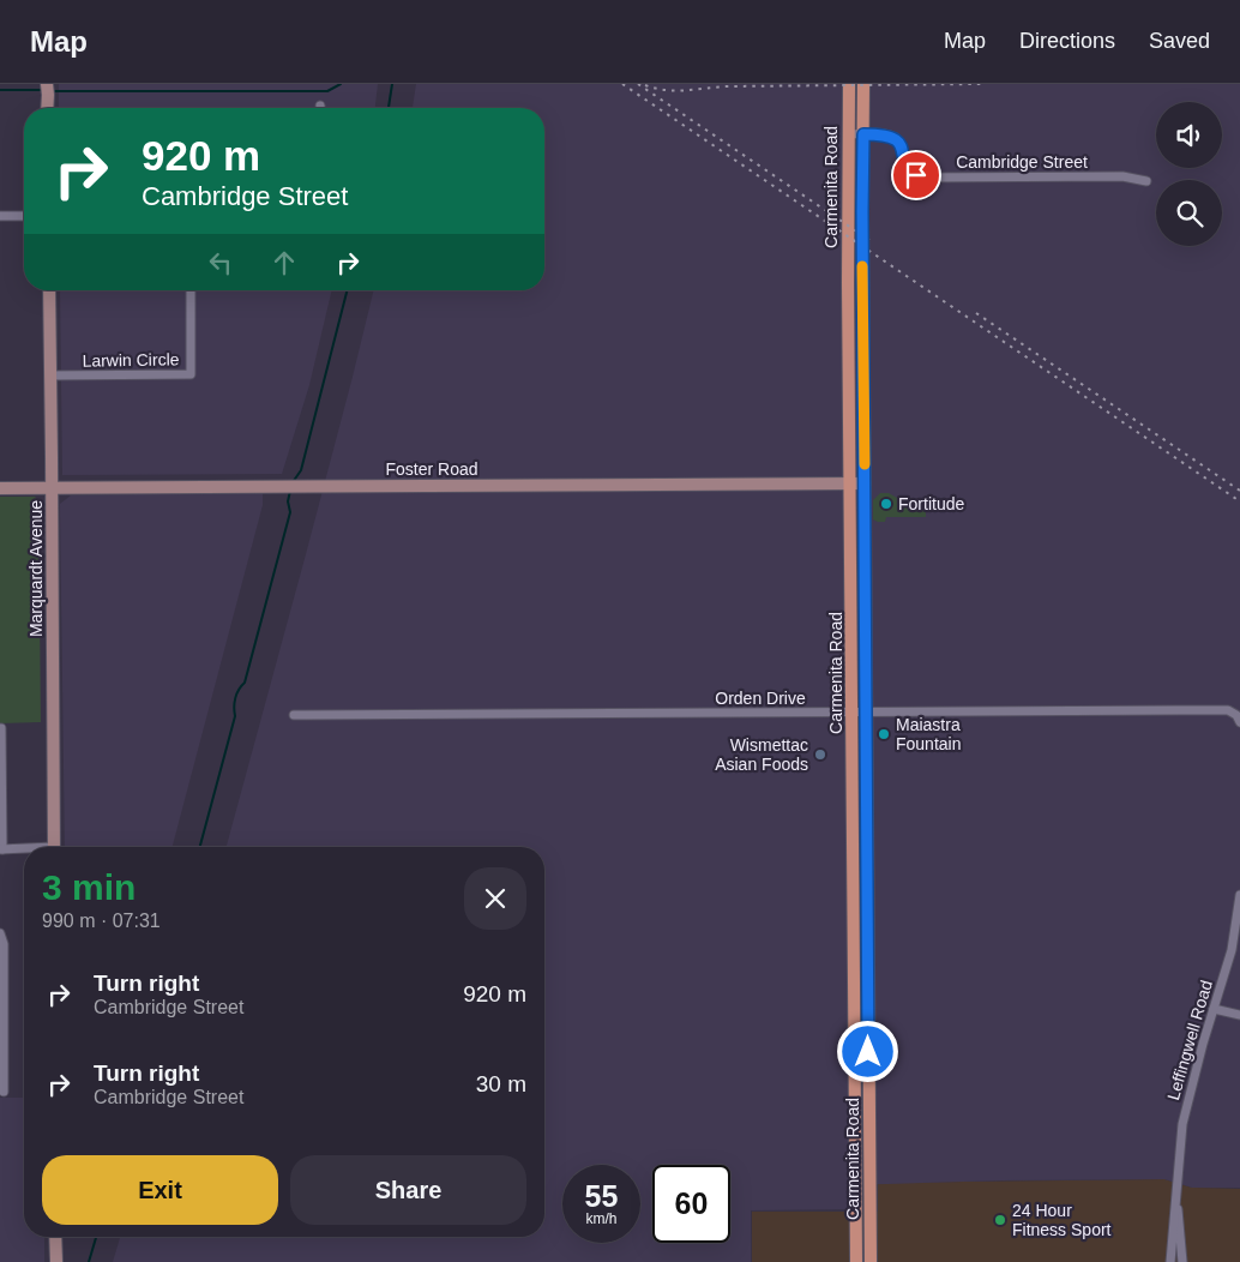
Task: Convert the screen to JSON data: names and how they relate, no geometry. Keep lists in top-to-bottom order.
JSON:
{
  "streets": {
    "main road": ["Carmenita Road"],
    "street": [
      "Cambridge Street",
      "Larwin Circle",
      "Foster Road",
      "Marquardt Avenue",
      "Orden Drive",
      "Leffingwell Road"
    ]
  },
  "crossings": [
    ["Cambridge Street", "Carmenita Road"],
    ["Carmenita Road", "Foster Road"],
    ["Carmenita Road", "Orden Drive"],
    ["Larwin Circle", "Marquardt Avenue"],
    ["Foster Road", "Marquardt Avenue"]
  ],
  "places": [
    "Fortitude",
    "Maiastra Fountain",
    "Wismettac Asian Foods",
    "24 Hour Fitness Sport"
  ],
  "page": {
    "header": "Map",
    "nav": ["Map", "Directions", "Saved"],
    "turn": ["920 m", "Cambridge Street"],
    "heading": ["3 min", "990 m · 07:31"],
    "list": [
      {
        "name": "Turn right",
        "note": "Cambridge Street",
        "value": "920 m"
      },
      {
        "name": "Turn right",
        "note": "Cambridge Street",
        "value": "30 m"
      }
    ],
    "buttons": ["Exit", "Share"],
    "speed": "55 km/h",
    "limit": "60"
  }
}
